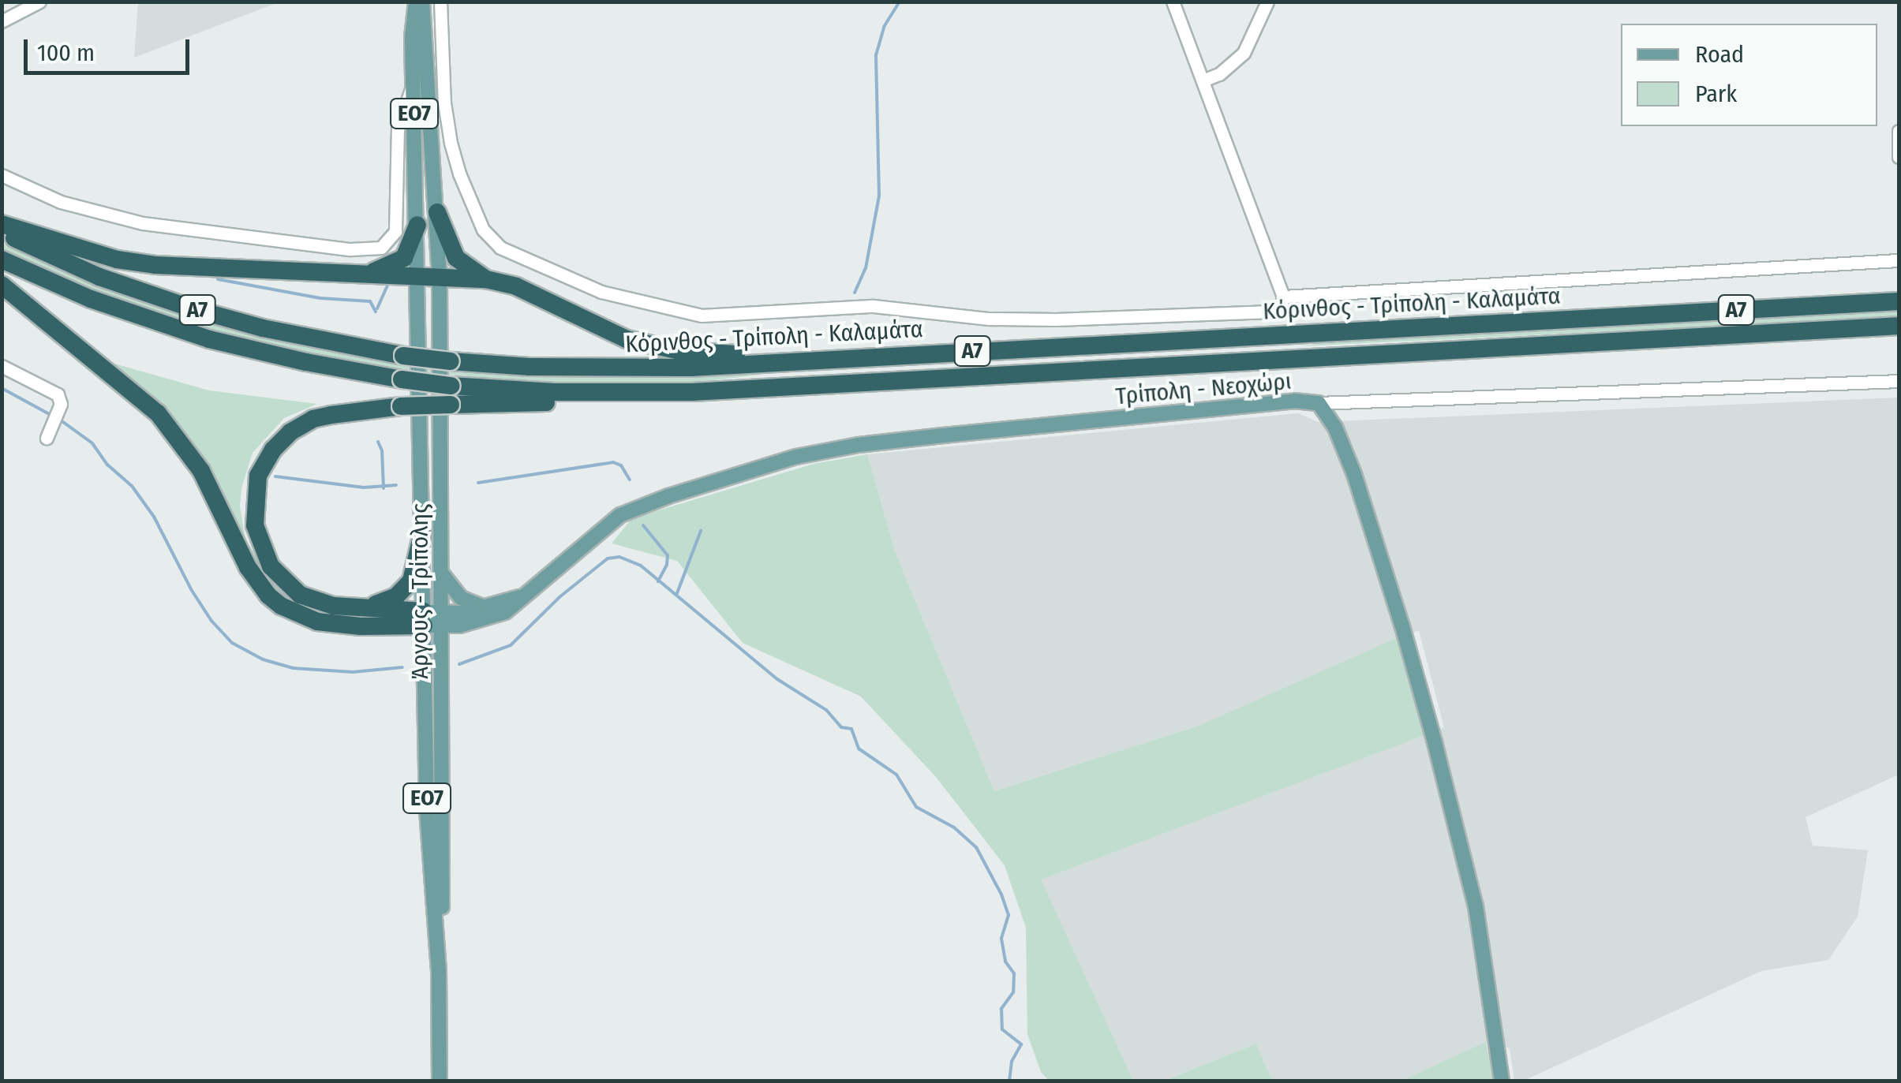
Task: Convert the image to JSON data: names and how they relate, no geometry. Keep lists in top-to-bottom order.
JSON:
{
  "streets": {
    "highway": ["Κόρινθος - Τρίπολη - Καλαμάτα", "Α7"],
    "main road": ["ΕΟ7", "Τρίπολη - Νεοχώρι", "Άργους - Τρίπολης"]
  },
  "crossings": [
    ["ΕΟ7", "Άργους - Τρίπολης"],
    ["Τρίπολη - Νεοχώρι", "Άργους - Τρίπολης"]
  ],
  "legend": ["Road", "Park"],
  "scale_bar": "100 m"
}
